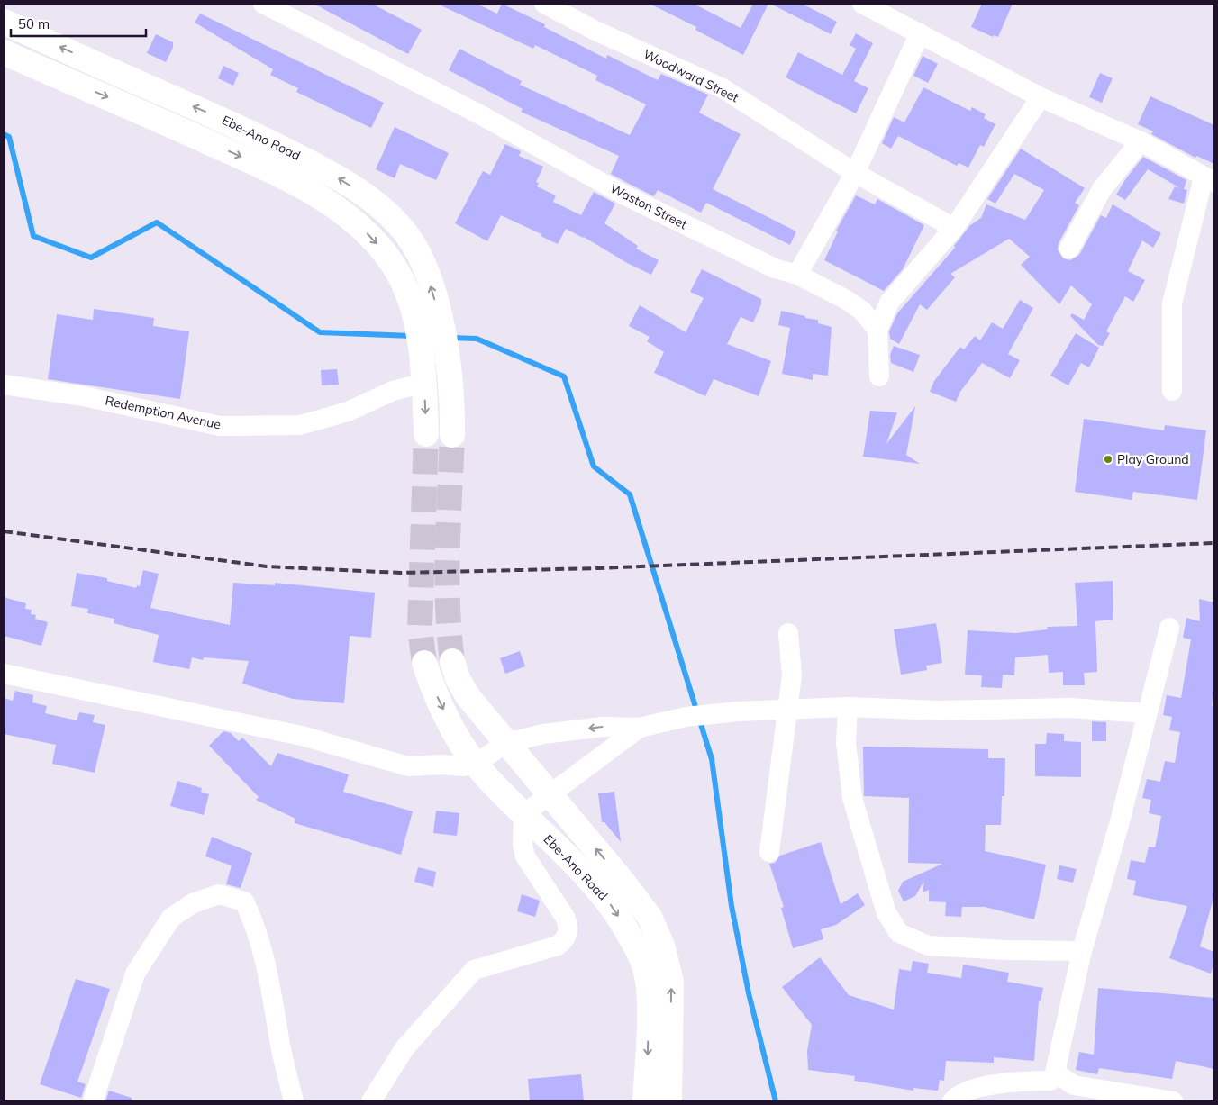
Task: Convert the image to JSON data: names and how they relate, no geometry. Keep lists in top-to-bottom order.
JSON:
{
  "streets": {
    "main road": ["Ebe-Ano Road"],
    "street": ["Woodward Street", "Waston Street", "Redemption Avenue"]
  },
  "crossings": [
    ["Ebe-Ano Road", "Redemption Avenue"]
  ],
  "places": ["Play Ground"],
  "scale_bar": "50 m"
}
